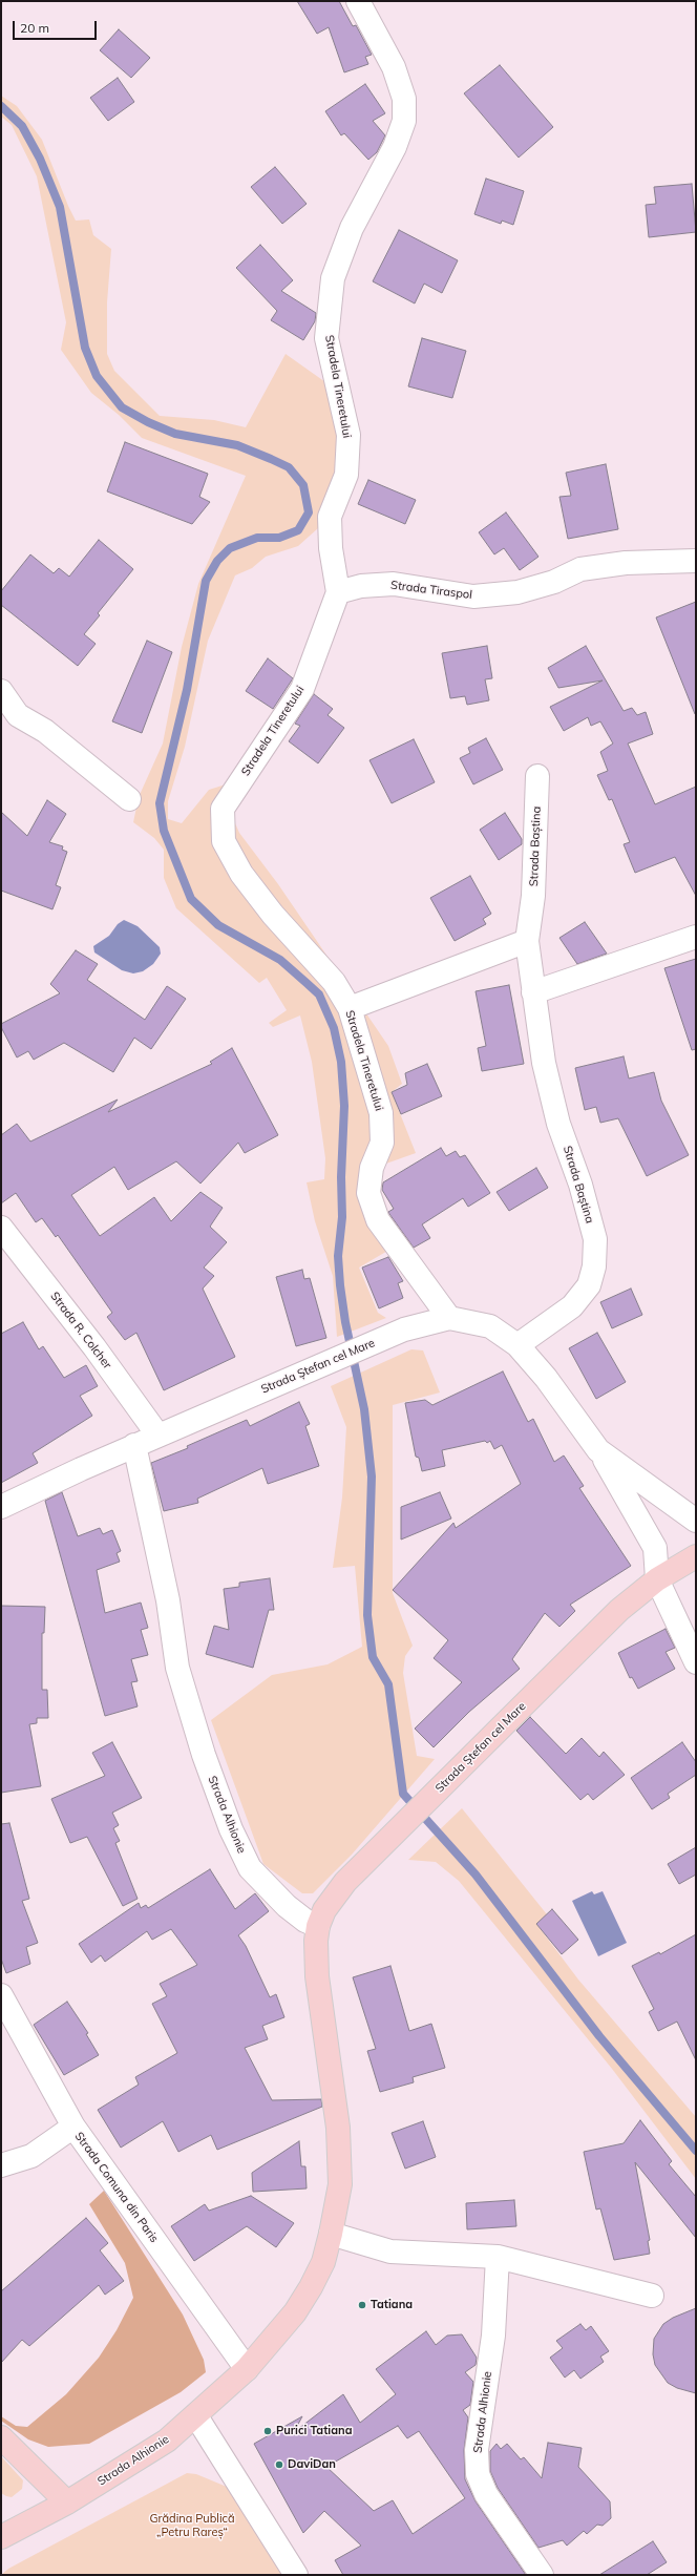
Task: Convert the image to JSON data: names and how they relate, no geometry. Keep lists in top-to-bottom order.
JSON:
{
  "streets": {
    "main road": ["Strada Ștefan cel Mare", "Strada Alhionie"],
    "street": [
      "Stradela Tineretului",
      "Strada Tiraspol",
      "Strada Baștina",
      "Strada R. Colcher",
      "Strada Comuna din Paris"
    ]
  },
  "crossings": [
    ["Stradela Tineretului", "Strada Tiraspol"],
    ["Stradela Tineretului", "Strada Ștefan cel Mare"],
    ["Strada Baștina", "Strada Ștefan cel Mare"],
    ["Strada R. Colcher", "Strada Ștefan cel Mare"],
    ["Strada Ștefan cel Mare", "Strada Alhionie"],
    ["Strada Alhionie", "Strada Comuna din Paris"]
  ],
  "parks": ["Grădina Publică „Petru Rareș“"],
  "places": ["Tatiana", "Purici Tatiana", "DaviDan"],
  "scale_bar": "20 m"
}
